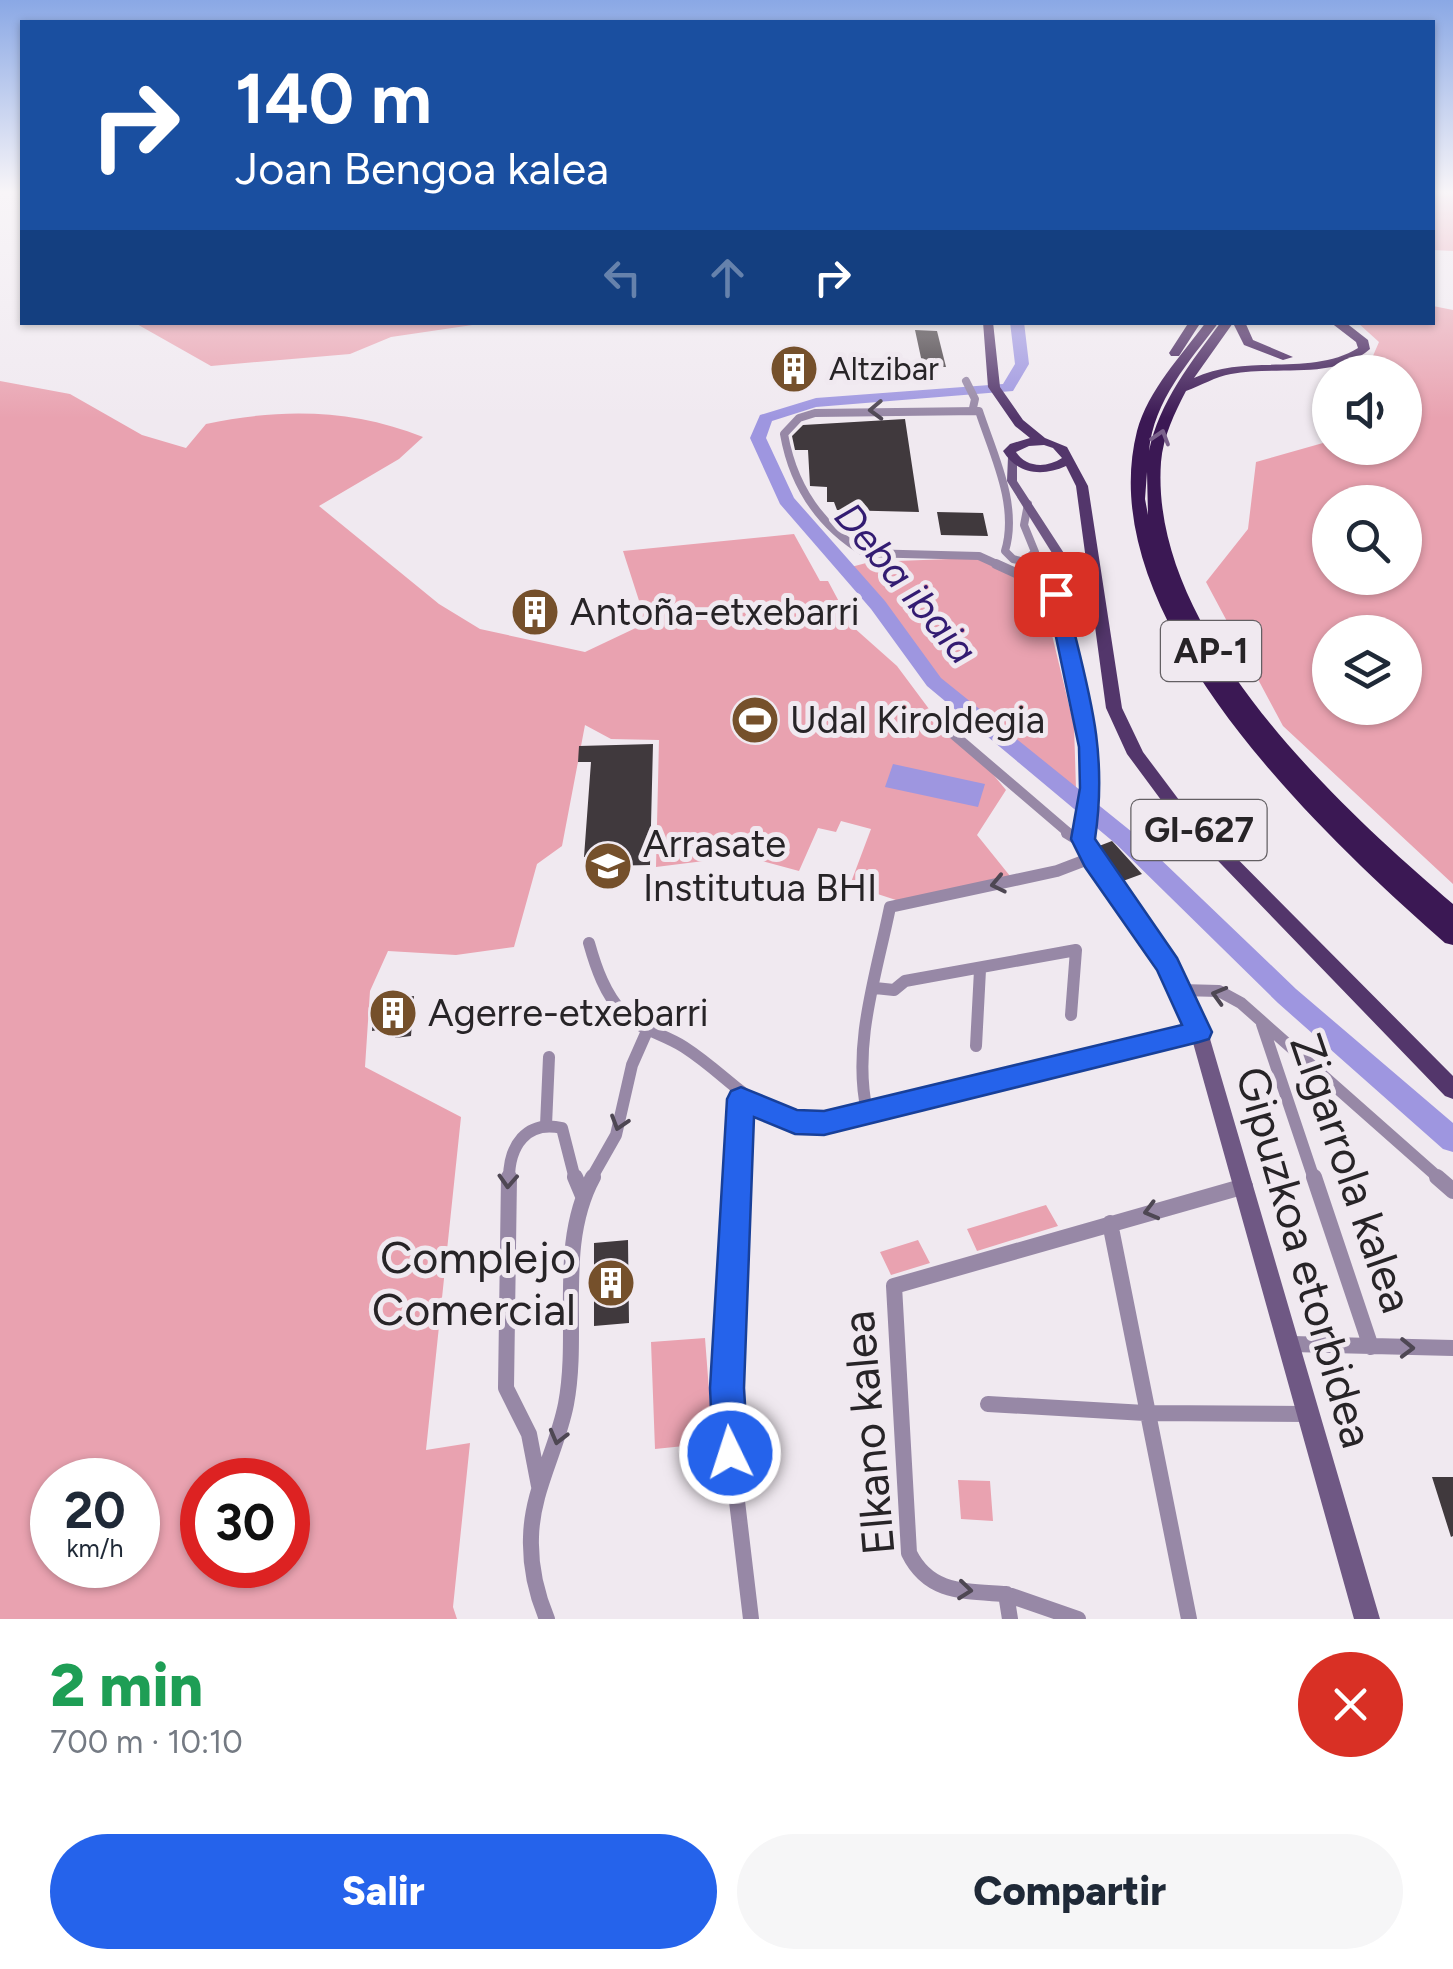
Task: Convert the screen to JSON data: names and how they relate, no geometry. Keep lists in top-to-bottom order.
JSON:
{
  "streets": {
    "highway": ["AP-1"],
    "main road": ["GI-627"],
    "street": ["Zigarrola kalea", "Gipuzkoa etorbidea", "Elkano kalea"]
  },
  "crossings": [
    ["Zigarrola kalea", "Gipuzkoa etorbidea"]
  ],
  "water": ["Deba ibaia"],
  "places": {
    "building": [
      "Altzibar",
      "Antoña-etxebarri",
      "Agerre-etxebarri",
      "Complejo Comercial"
    ],
    "sports": ["Udal Kiroldegia"],
    "school or university": ["Arrasate Institutua BHI"]
  },
  "page": {
    "turn": ["140 m", "Joan Bengoa kalea"],
    "speed": "20 km/h",
    "limit": "30",
    "heading": ["2 min", "700 m · 10:10"],
    "buttons": ["Salir", "Compartir"]
  }
}
